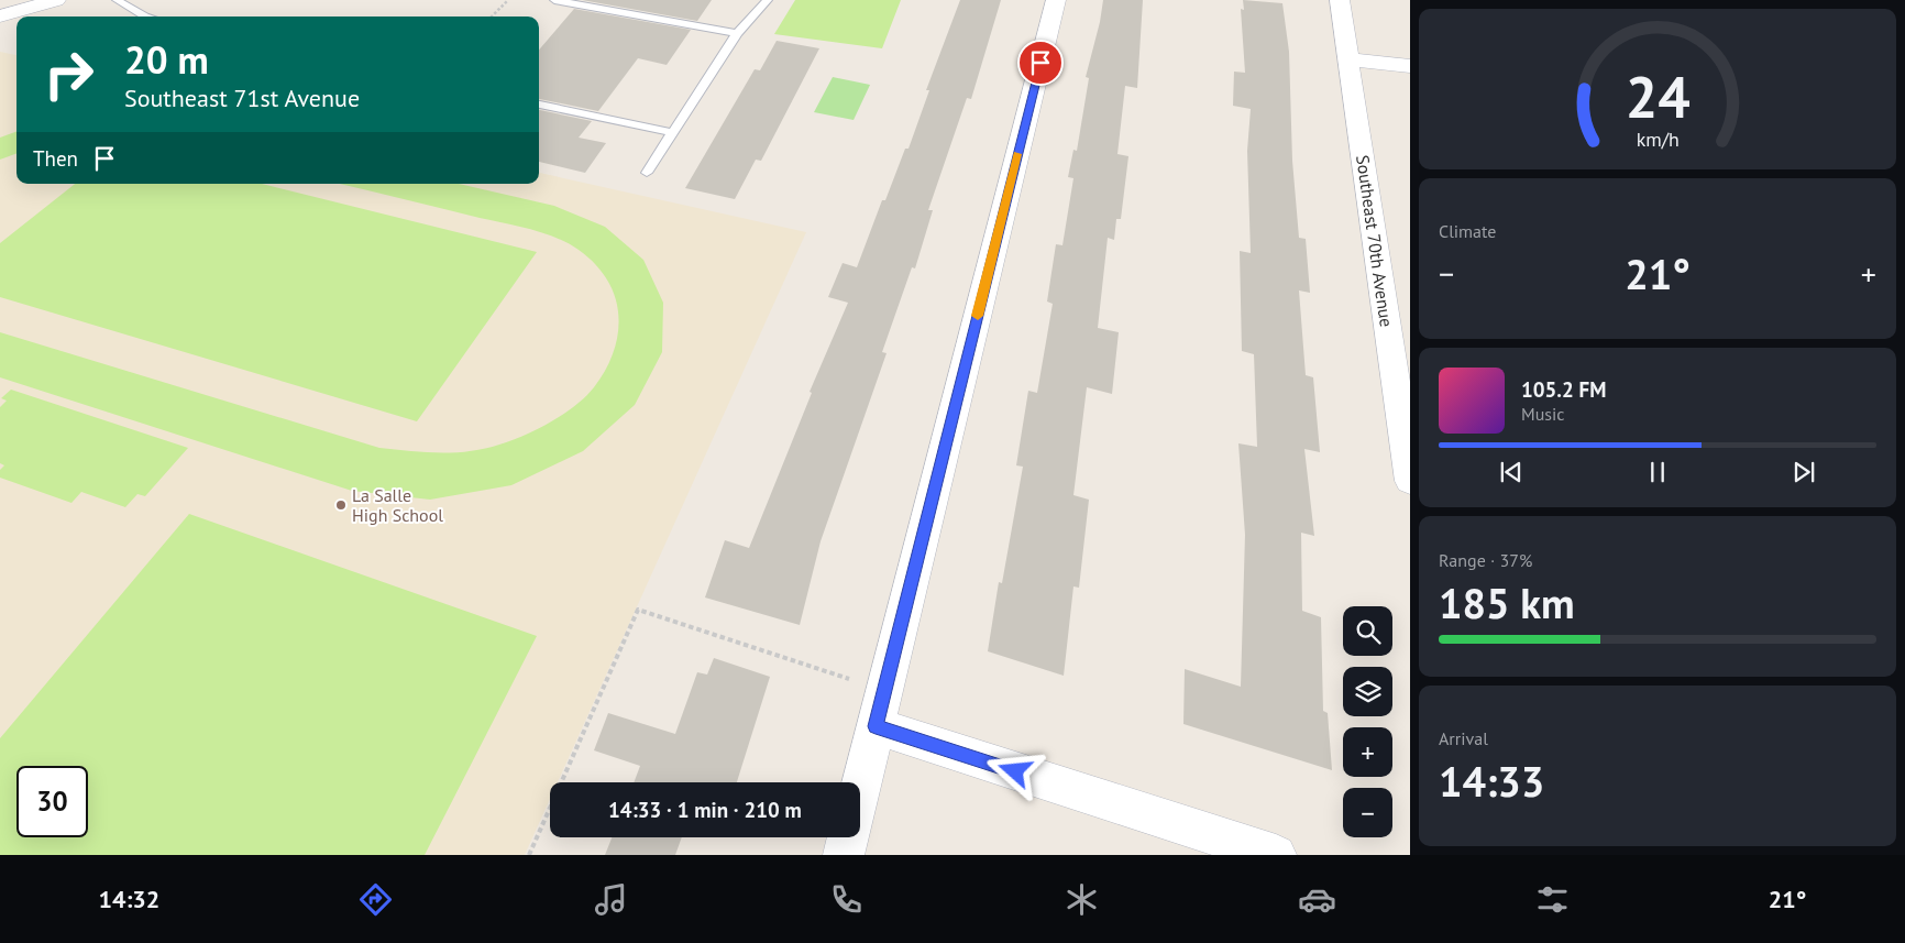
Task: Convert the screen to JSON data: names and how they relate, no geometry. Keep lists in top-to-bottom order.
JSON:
{
  "streets": {
    "street": ["Southeast 70th Avenue"]
  },
  "places": ["La Salle High School"],
  "page": {
    "turn": ["20 m", "Southeast 71st Avenue"],
    "then": "Then",
    "tile": [
      "Climate",
      ["Range · 37%", "185 km"],
      ["Arrival", "14:33"]
    ],
    "heat": ["−", "21°", "+"],
    "song": ["105.2 FM", "Music"],
    "map_buttons": ["+", "−"],
    "limit": "30",
    "trip": "14:33 · 1 min · 210 m",
    "tabs": ["14:32", "21°"],
    "gauge": ["24", "km/h"]
  }
}
